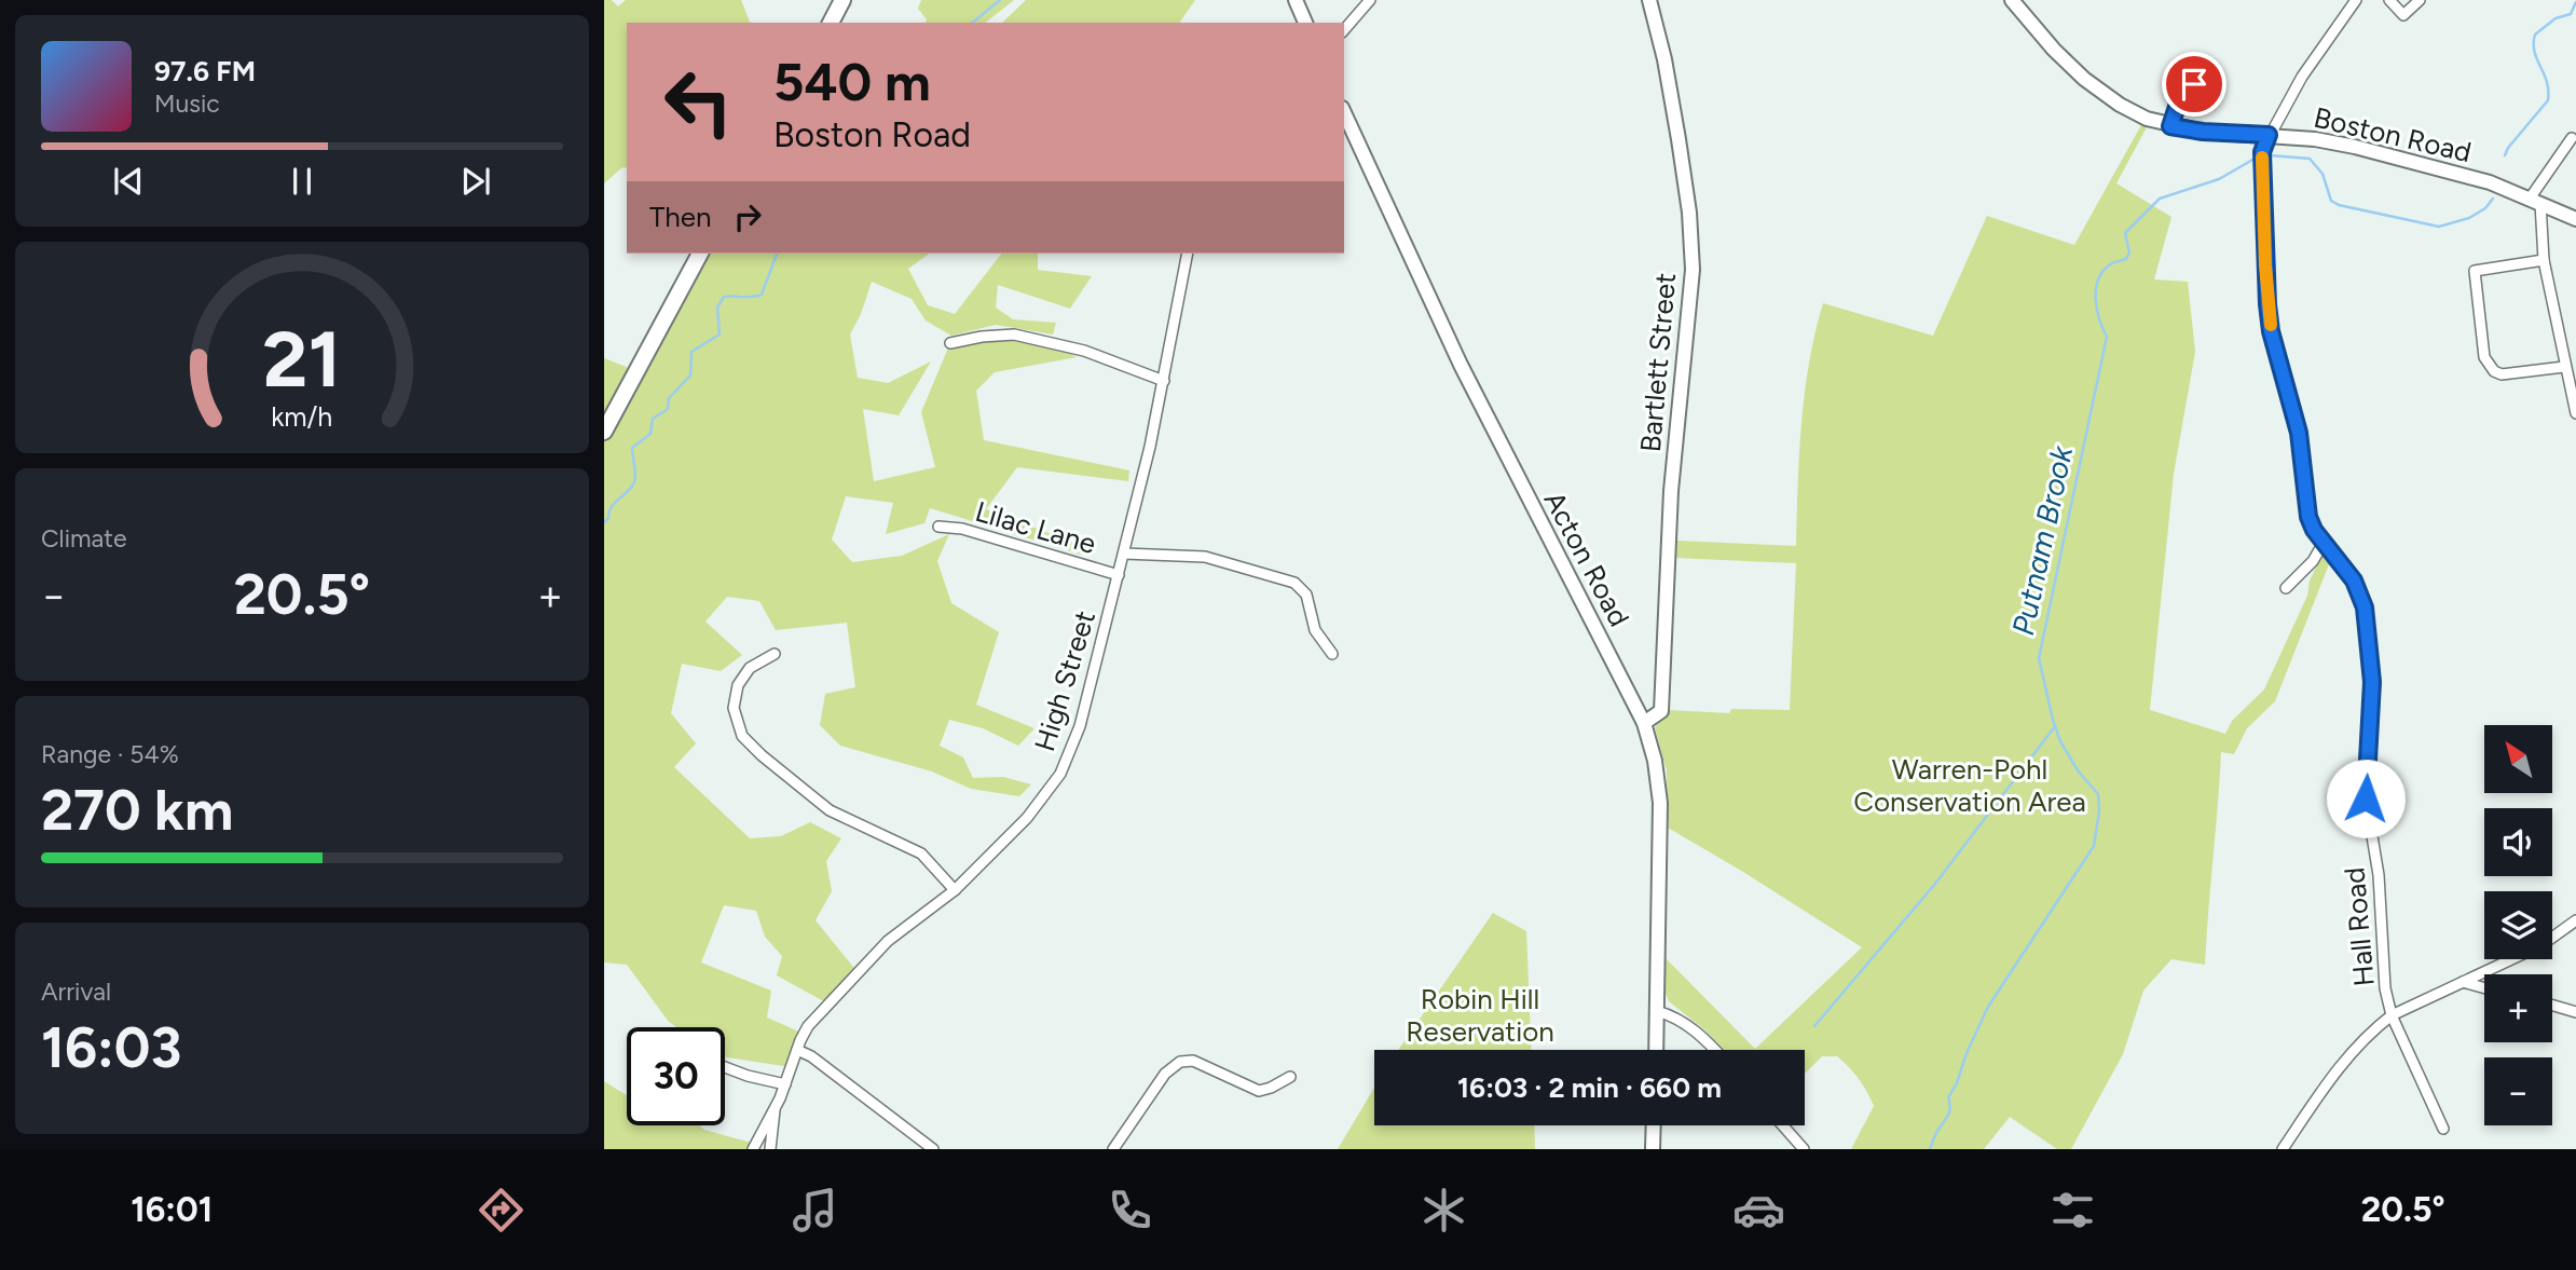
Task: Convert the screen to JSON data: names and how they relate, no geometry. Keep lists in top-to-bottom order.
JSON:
{
  "streets": {
    "main road": ["Boston Road", "Bartlett Street", "Acton Road"],
    "street": ["Lilac Lane", "High Street", "Hall Road"]
  },
  "crossings": [
    ["Boston Road", "Hall Road"],
    ["Bartlett Street", "Acton Road"],
    ["Lilac Lane", "High Street"]
  ],
  "water": ["Putnam Brook"],
  "parks": ["Warren-Pohl Conservation Area", "Robin Hill Reservation"],
  "north": "top left",
  "page": {
    "turn": ["540 m", "Boston Road"],
    "song": ["97.6 FM", "Music"],
    "then": "Then",
    "tile": [
      "Climate",
      ["Range · 54%", "270 km"],
      ["Arrival", "16:03"]
    ],
    "heat": ["−", "20.5°", "+"],
    "map_buttons": ["+", "−"],
    "limit": "30",
    "trip": "16:03 · 2 min · 660 m",
    "tabs": ["16:01", "20.5°"],
    "gauge": ["21", "km/h"]
  }
}
